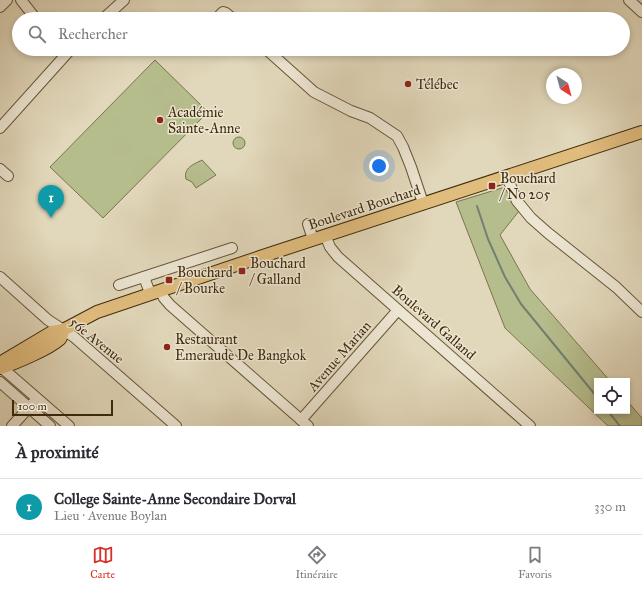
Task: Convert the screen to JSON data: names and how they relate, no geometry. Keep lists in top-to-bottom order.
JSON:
{
  "streets": {
    "main road": ["Boulevard Bouchard"],
    "street": ["Boulevard Galland", "56e Avenue", "Avenue Marian"]
  },
  "crossings": [
    ["Boulevard Bouchard", "Boulevard Galland"],
    ["Boulevard Bouchard", "56e Avenue"],
    ["Boulevard Galland", "Avenue Marian"]
  ],
  "places": {
    "other": ["Télébec", "Académie Sainte-Anne", "Restaurant Emeraude De Bangkok"],
    "transit": ["Bouchard / No 205", "Bouchard / Galland", "Bouchard / Bourke"]
  },
  "scale_bar": "100 m",
  "north": "bottom right",
  "page": {
    "search": "Rechercher",
    "pins": "1",
    "scale": "100 m",
    "heading": "À proximité",
    "list": [
      {
        "mark": "1",
        "name": "College Sainte-Anne Secondaire Dorval",
        "note": "Lieu · Avenue Boylan",
        "value": "330 m"
      }
    ],
    "nav": ["Carte", "Itinéraire", "Favoris"]
  }
}
